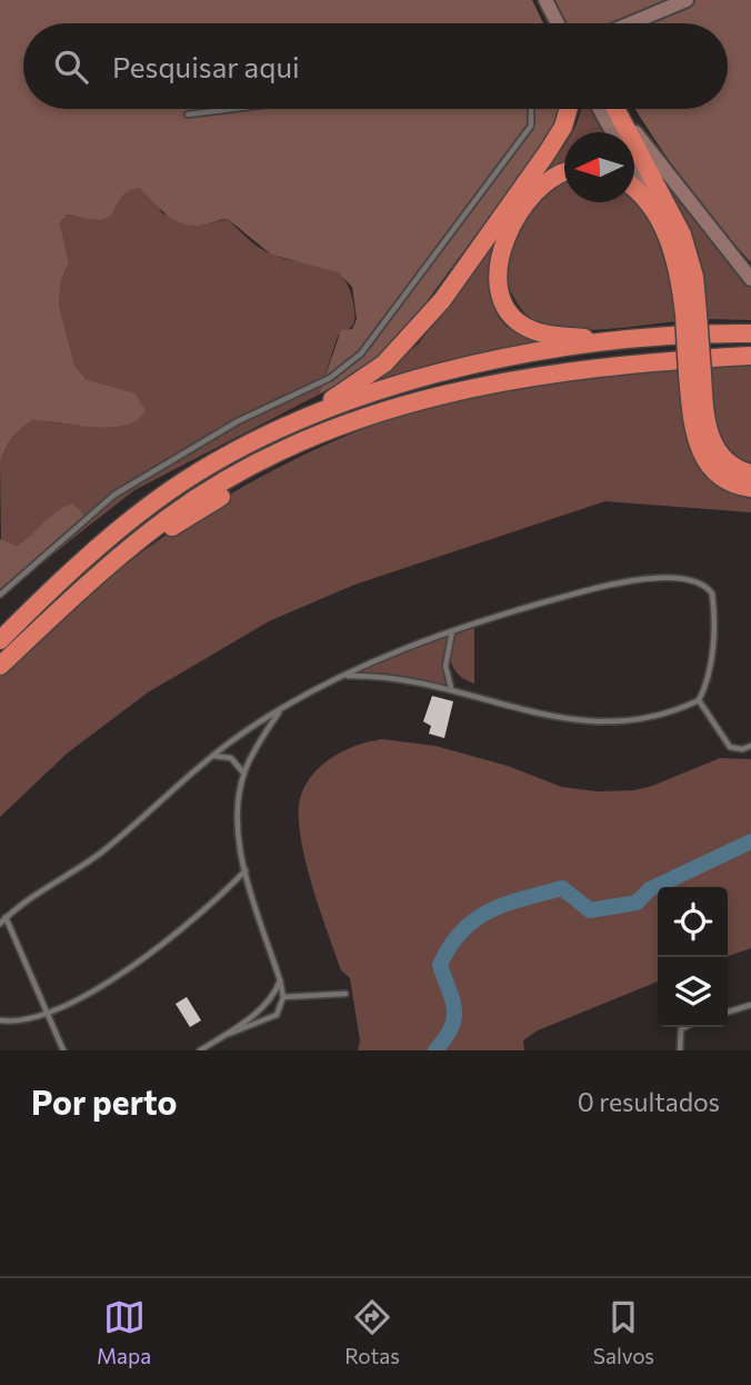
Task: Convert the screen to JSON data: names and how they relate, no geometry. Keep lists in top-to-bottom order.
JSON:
{
  "north": "left",
  "page": {
    "search": "Pesquisar aqui",
    "heading": ["Por perto", "0 resultados"],
    "nav": ["Mapa", "Rotas", "Salvos"]
  }
}
